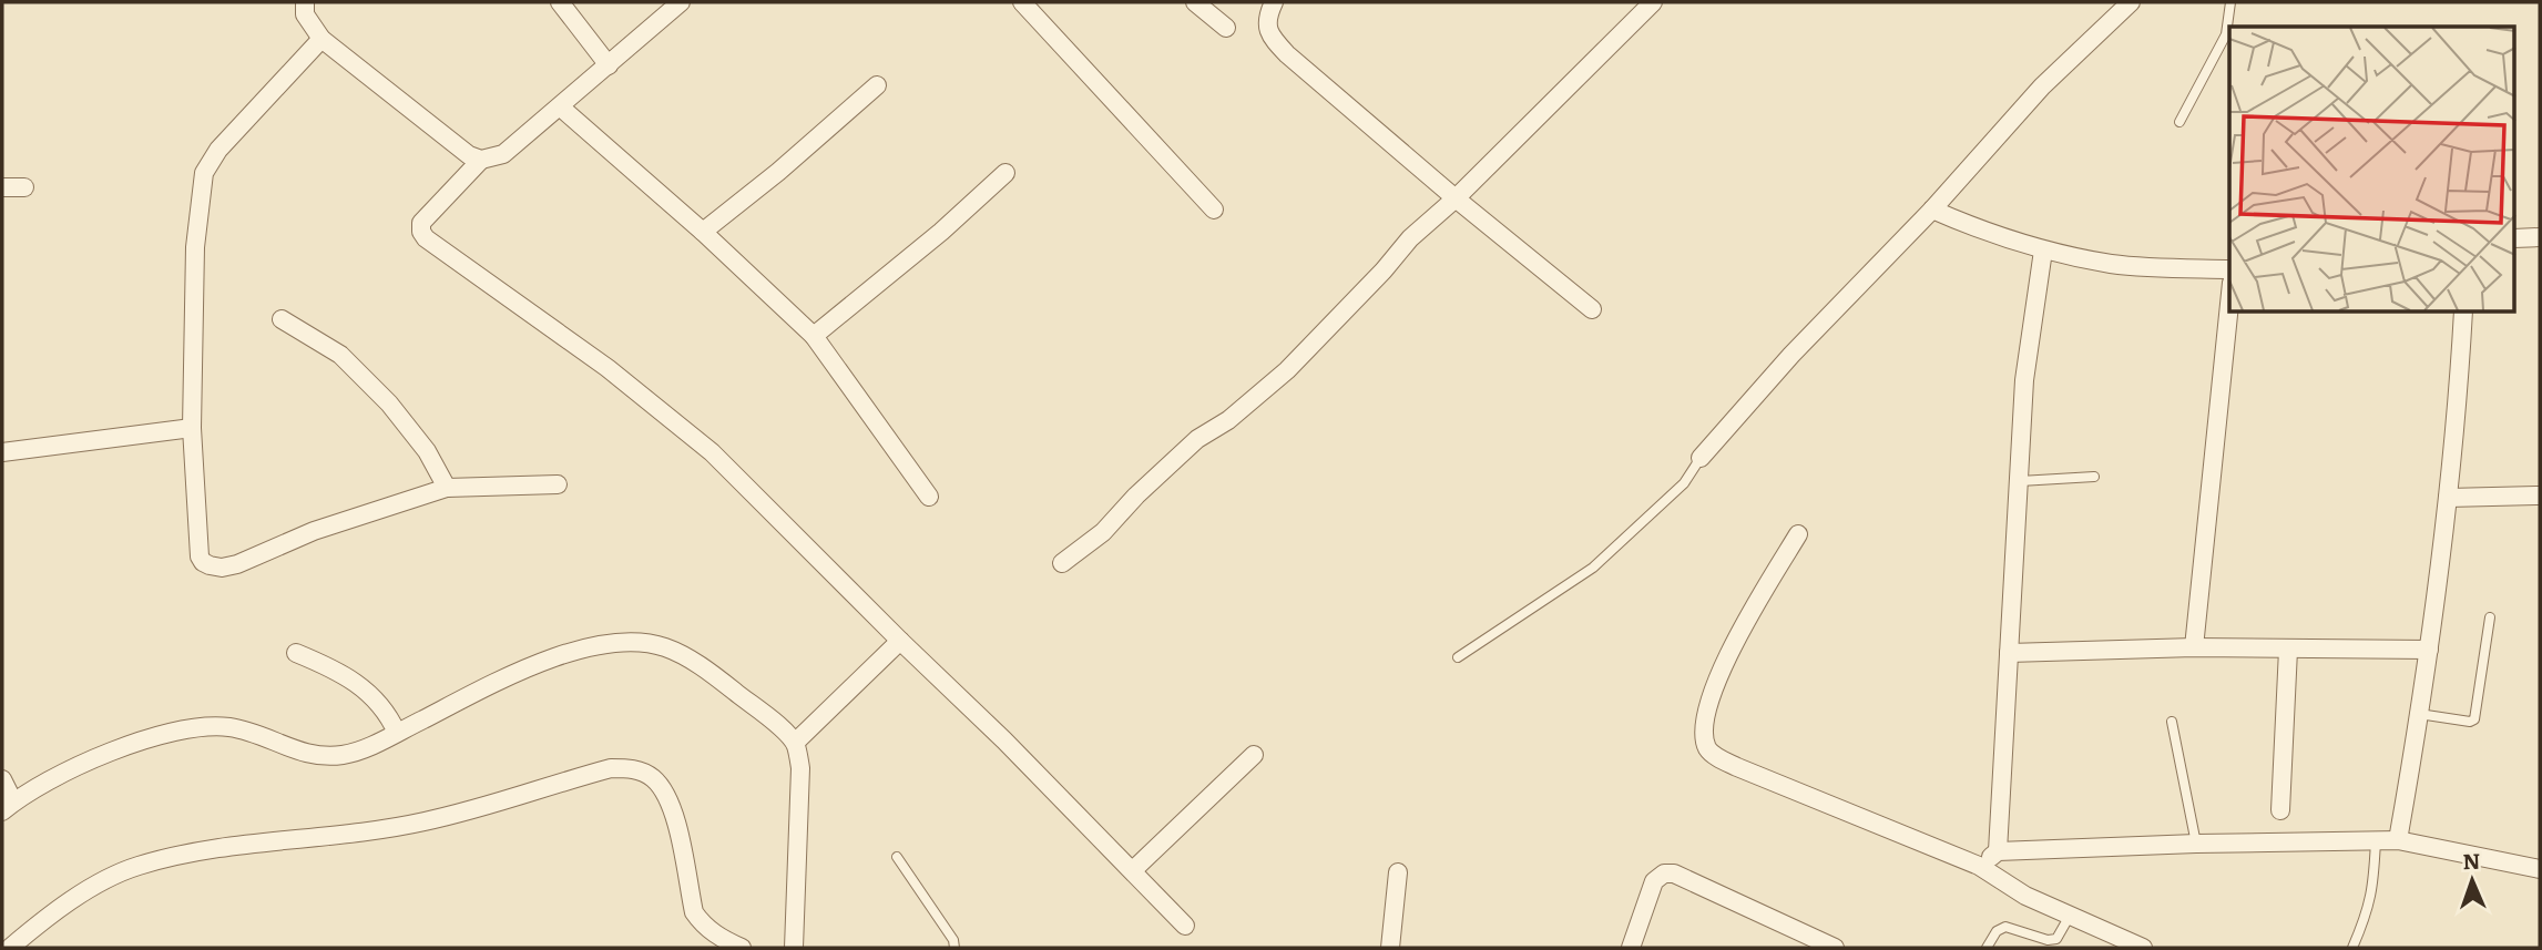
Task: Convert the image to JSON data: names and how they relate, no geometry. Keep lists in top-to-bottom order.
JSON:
{
  "north": "top"
}
